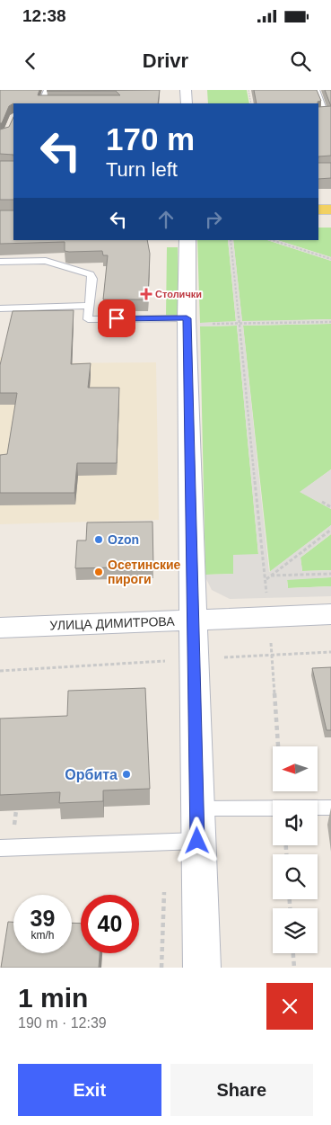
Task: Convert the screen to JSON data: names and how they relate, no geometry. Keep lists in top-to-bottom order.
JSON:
{
  "streets": {
    "street": ["УЛИЦА ДИМИТРОВА"]
  },
  "places": {
    "health": ["Столички"],
    "other": ["Ozon", "Осетинские пироги", "Орбита"]
  },
  "north": "left",
  "page": {
    "status": "12:38",
    "header": "Drivr",
    "turn": ["170 m", "Turn left"],
    "speed": "39 km/h",
    "limit": "40",
    "heading": ["1 min", "190 m · 12:39"],
    "buttons": ["Exit", "Share"]
  }
}
